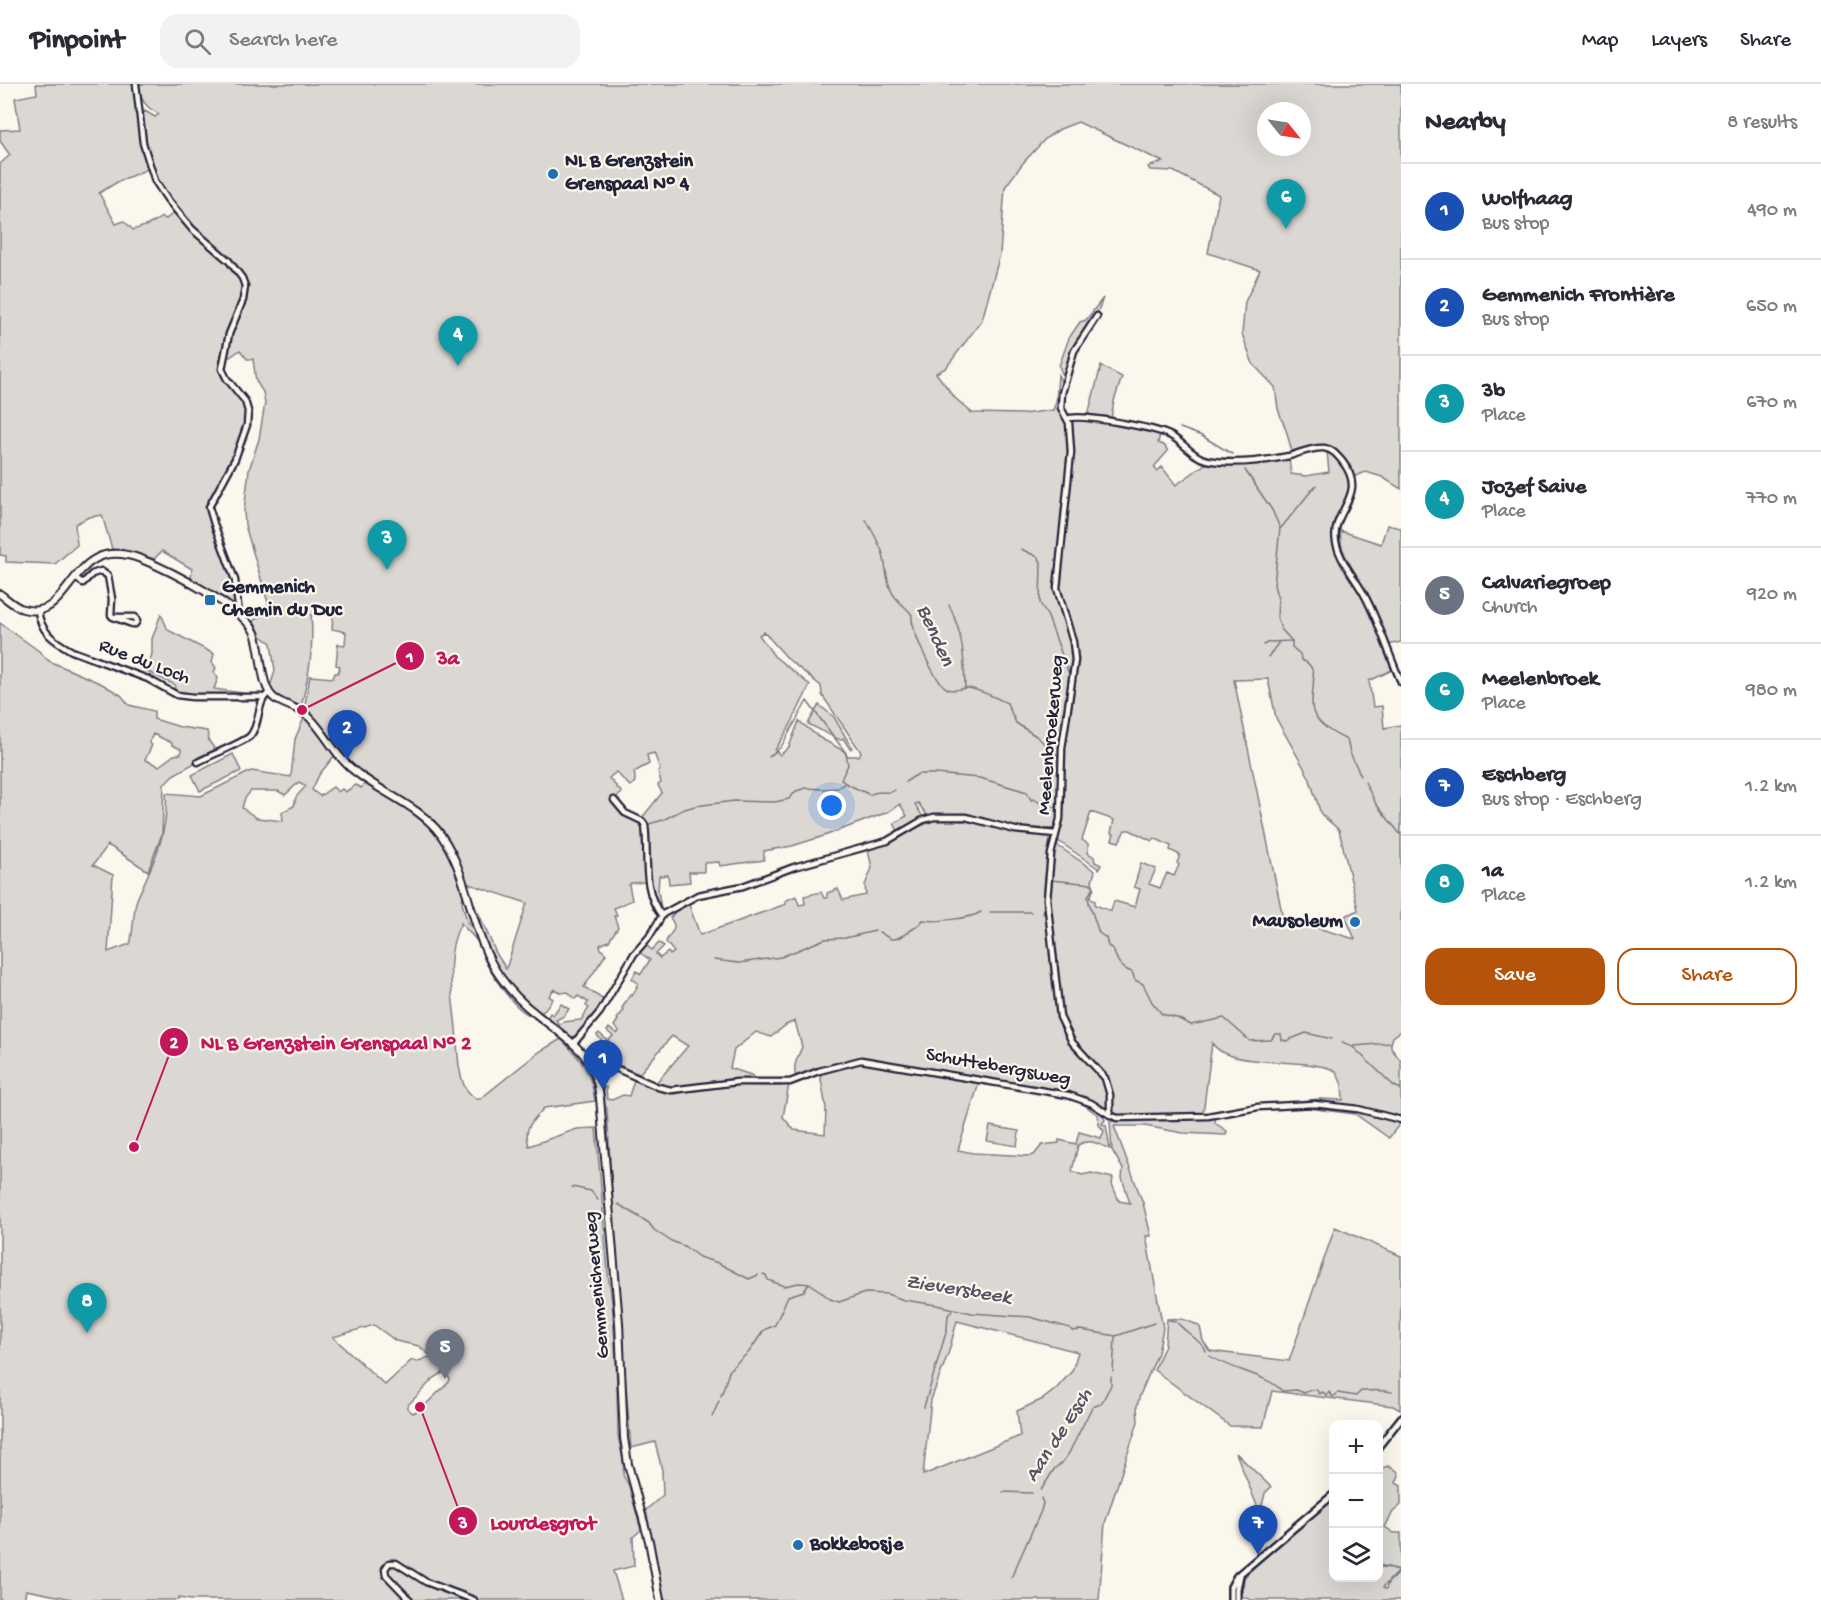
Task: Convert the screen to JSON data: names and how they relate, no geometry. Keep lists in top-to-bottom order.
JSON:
{
  "streets": {
    "main road": ["Gemmenicherweg"],
    "street": ["Rue du Loch", "Meelenbroekerweg", "Schuttebergsweg"]
  },
  "crossings": [
    ["Rue du Loch", "Gemmenicherweg"],
    ["Meelenbroekerweg", "Schuttebergsweg"],
    ["Schuttebergsweg", "Gemmenicherweg"]
  ],
  "water": ["Benden", "Zieversbeek", "Aan de Esch"],
  "places": {
    "other": [
      "NL B Grenzstein Grenspaal N° 4",
      "3a",
      "Mausoleum",
      "NL B Grenzstein Grenspaal N° 2",
      "Lourdesgrot",
      "Bokkebosje"
    ],
    "transit": ["Gemmenich Chemin du Duc"]
  },
  "north": "bottom right",
  "page": {
    "header": "Pinpoint",
    "search": "Search here",
    "nav": ["Map", "Layers", "Share"],
    "heading": ["Nearby", "8 results"],
    "list": [
      {
        "mark": "1",
        "name": "Wolfhaag",
        "note": "Bus stop",
        "value": "490 m"
      },
      {
        "mark": "2",
        "name": "Gemmenich Frontière",
        "note": "Bus stop",
        "value": "650 m"
      },
      {
        "mark": "3",
        "name": "3b",
        "note": "Place",
        "value": "670 m"
      },
      {
        "mark": "4",
        "name": "Jozef Saive",
        "note": "Place",
        "value": "770 m"
      },
      {
        "mark": "5",
        "name": "Calvariegroep",
        "note": "Church",
        "value": "920 m"
      },
      {
        "mark": "6",
        "name": "Meelenbroek",
        "note": "Place",
        "value": "980 m"
      },
      {
        "mark": "7",
        "name": "Eschberg",
        "note": "Bus stop · Eschberg",
        "value": "1.2 km"
      },
      {
        "mark": "8",
        "name": "1a",
        "note": "Place",
        "value": "1.2 km"
      }
    ],
    "pins": [
      "6",
      "4",
      "3",
      "2",
      "1",
      "8",
      "5",
      "7"
    ],
    "buttons": ["Save", "Share"],
    "map_buttons": ["+", "−"]
  }
}
